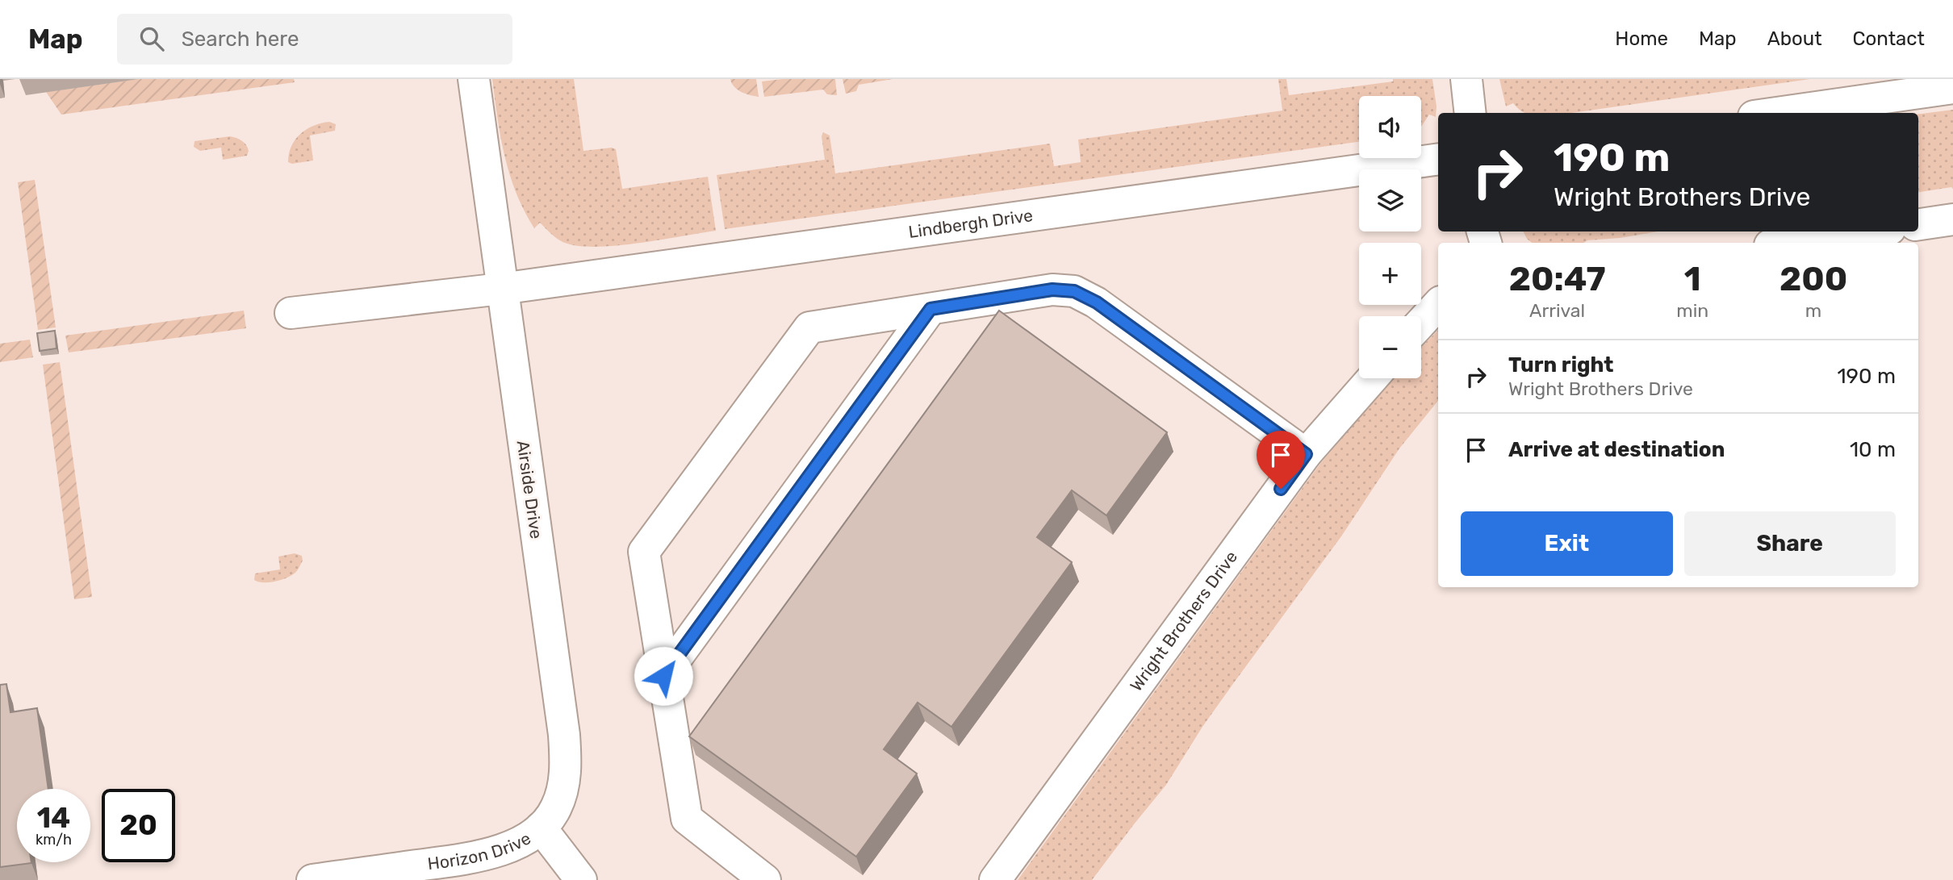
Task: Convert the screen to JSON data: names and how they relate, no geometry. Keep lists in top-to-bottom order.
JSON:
{
  "streets": {
    "street": [
      "Lindbergh Drive",
      "Airside Drive",
      "Wright Brothers Drive",
      "Horizon Drive"
    ]
  },
  "crossings": [
    ["Lindbergh Drive", "Airside Drive"],
    ["Airside Drive", "Horizon Drive"]
  ],
  "page": {
    "header": "Map",
    "search": "Search here",
    "nav": [
      "Home",
      "Map",
      "About",
      "Contact"
    ],
    "map_buttons": ["+", "−"],
    "turn": ["190 m", "Wright Brothers Drive"],
    "eta": [
      "20:47",
      "Arrival",
      "1",
      "min",
      "200",
      "m"
    ],
    "list": [
      {
        "name": "Turn right",
        "note": "Wright Brothers Drive",
        "value": "190 m"
      },
      {
        "name": "Arrive at destination",
        "value": "10 m"
      }
    ],
    "buttons": ["Exit", "Share"],
    "speed": "14 km/h",
    "limit": "20"
  }
}
